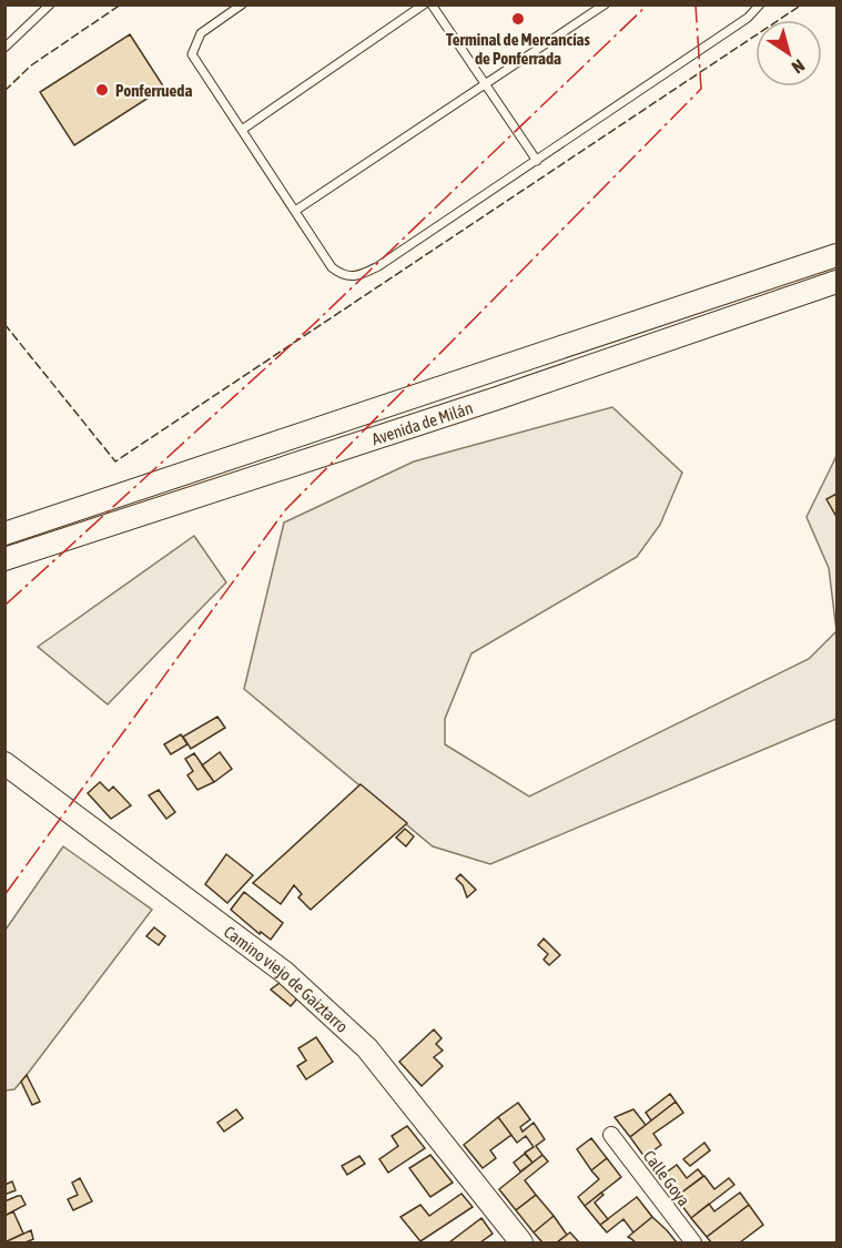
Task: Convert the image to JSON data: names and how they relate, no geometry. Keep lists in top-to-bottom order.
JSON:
{
  "streets": {
    "street": ["Avenida de Milán", "Camino viejo de Gaiztarro", "Calle Goya"]
  },
  "places": ["Terminal de Mercancías de Ponferrada", "Ponferrueda"],
  "north": "bottom right"
}
